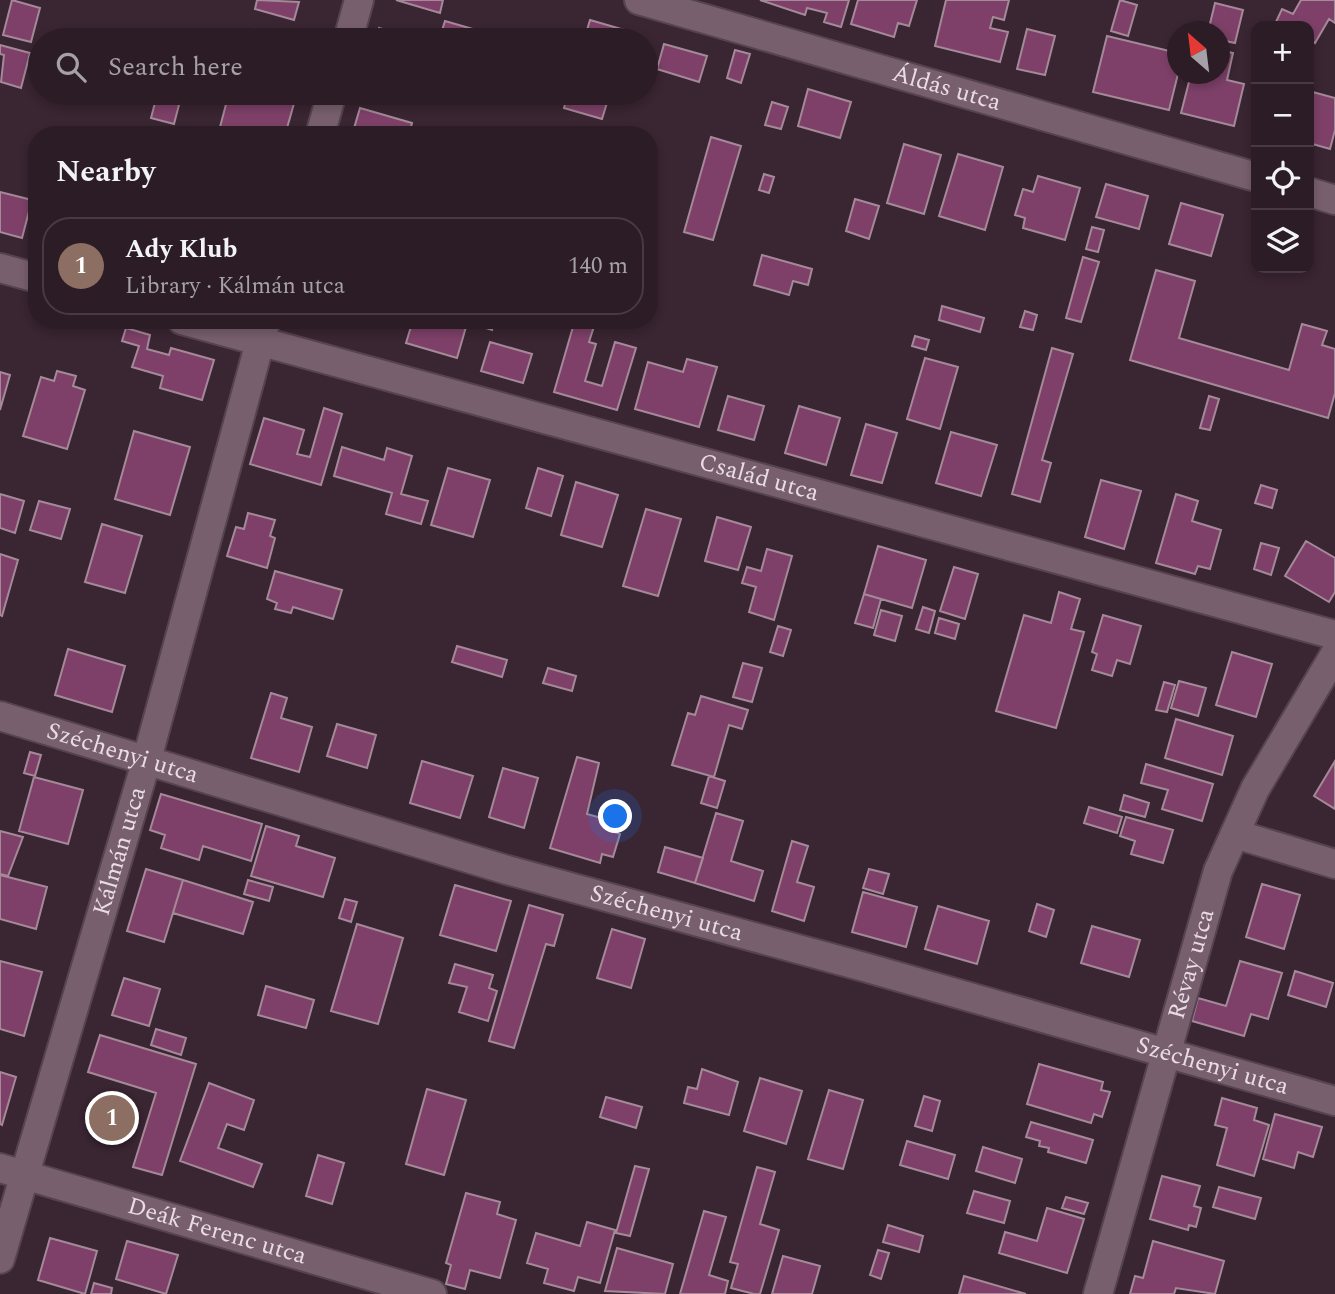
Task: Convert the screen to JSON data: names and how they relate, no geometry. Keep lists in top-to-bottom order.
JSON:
{
  "streets": {
    "street": [
      "Áldás utca",
      "Család utca",
      "Széchenyi utca",
      "Kálmán utca",
      "Révay utca",
      "Deák Ferenc utca"
    ]
  },
  "crossings": [
    ["Család utca", "Kálmán utca"],
    ["Széchenyi utca", "Kálmán utca"],
    ["Széchenyi utca", "Révay utca"],
    ["Kálmán utca", "Deák Ferenc utca"]
  ],
  "north": "top left",
  "page": {
    "map_buttons": ["+", "−"],
    "search": "Search here",
    "heading": "Nearby",
    "list": [
      {
        "mark": "1",
        "name": "Ady Klub",
        "note": "Library · Kálmán utca",
        "value": "140 m"
      }
    ],
    "pins": "1"
  }
}
